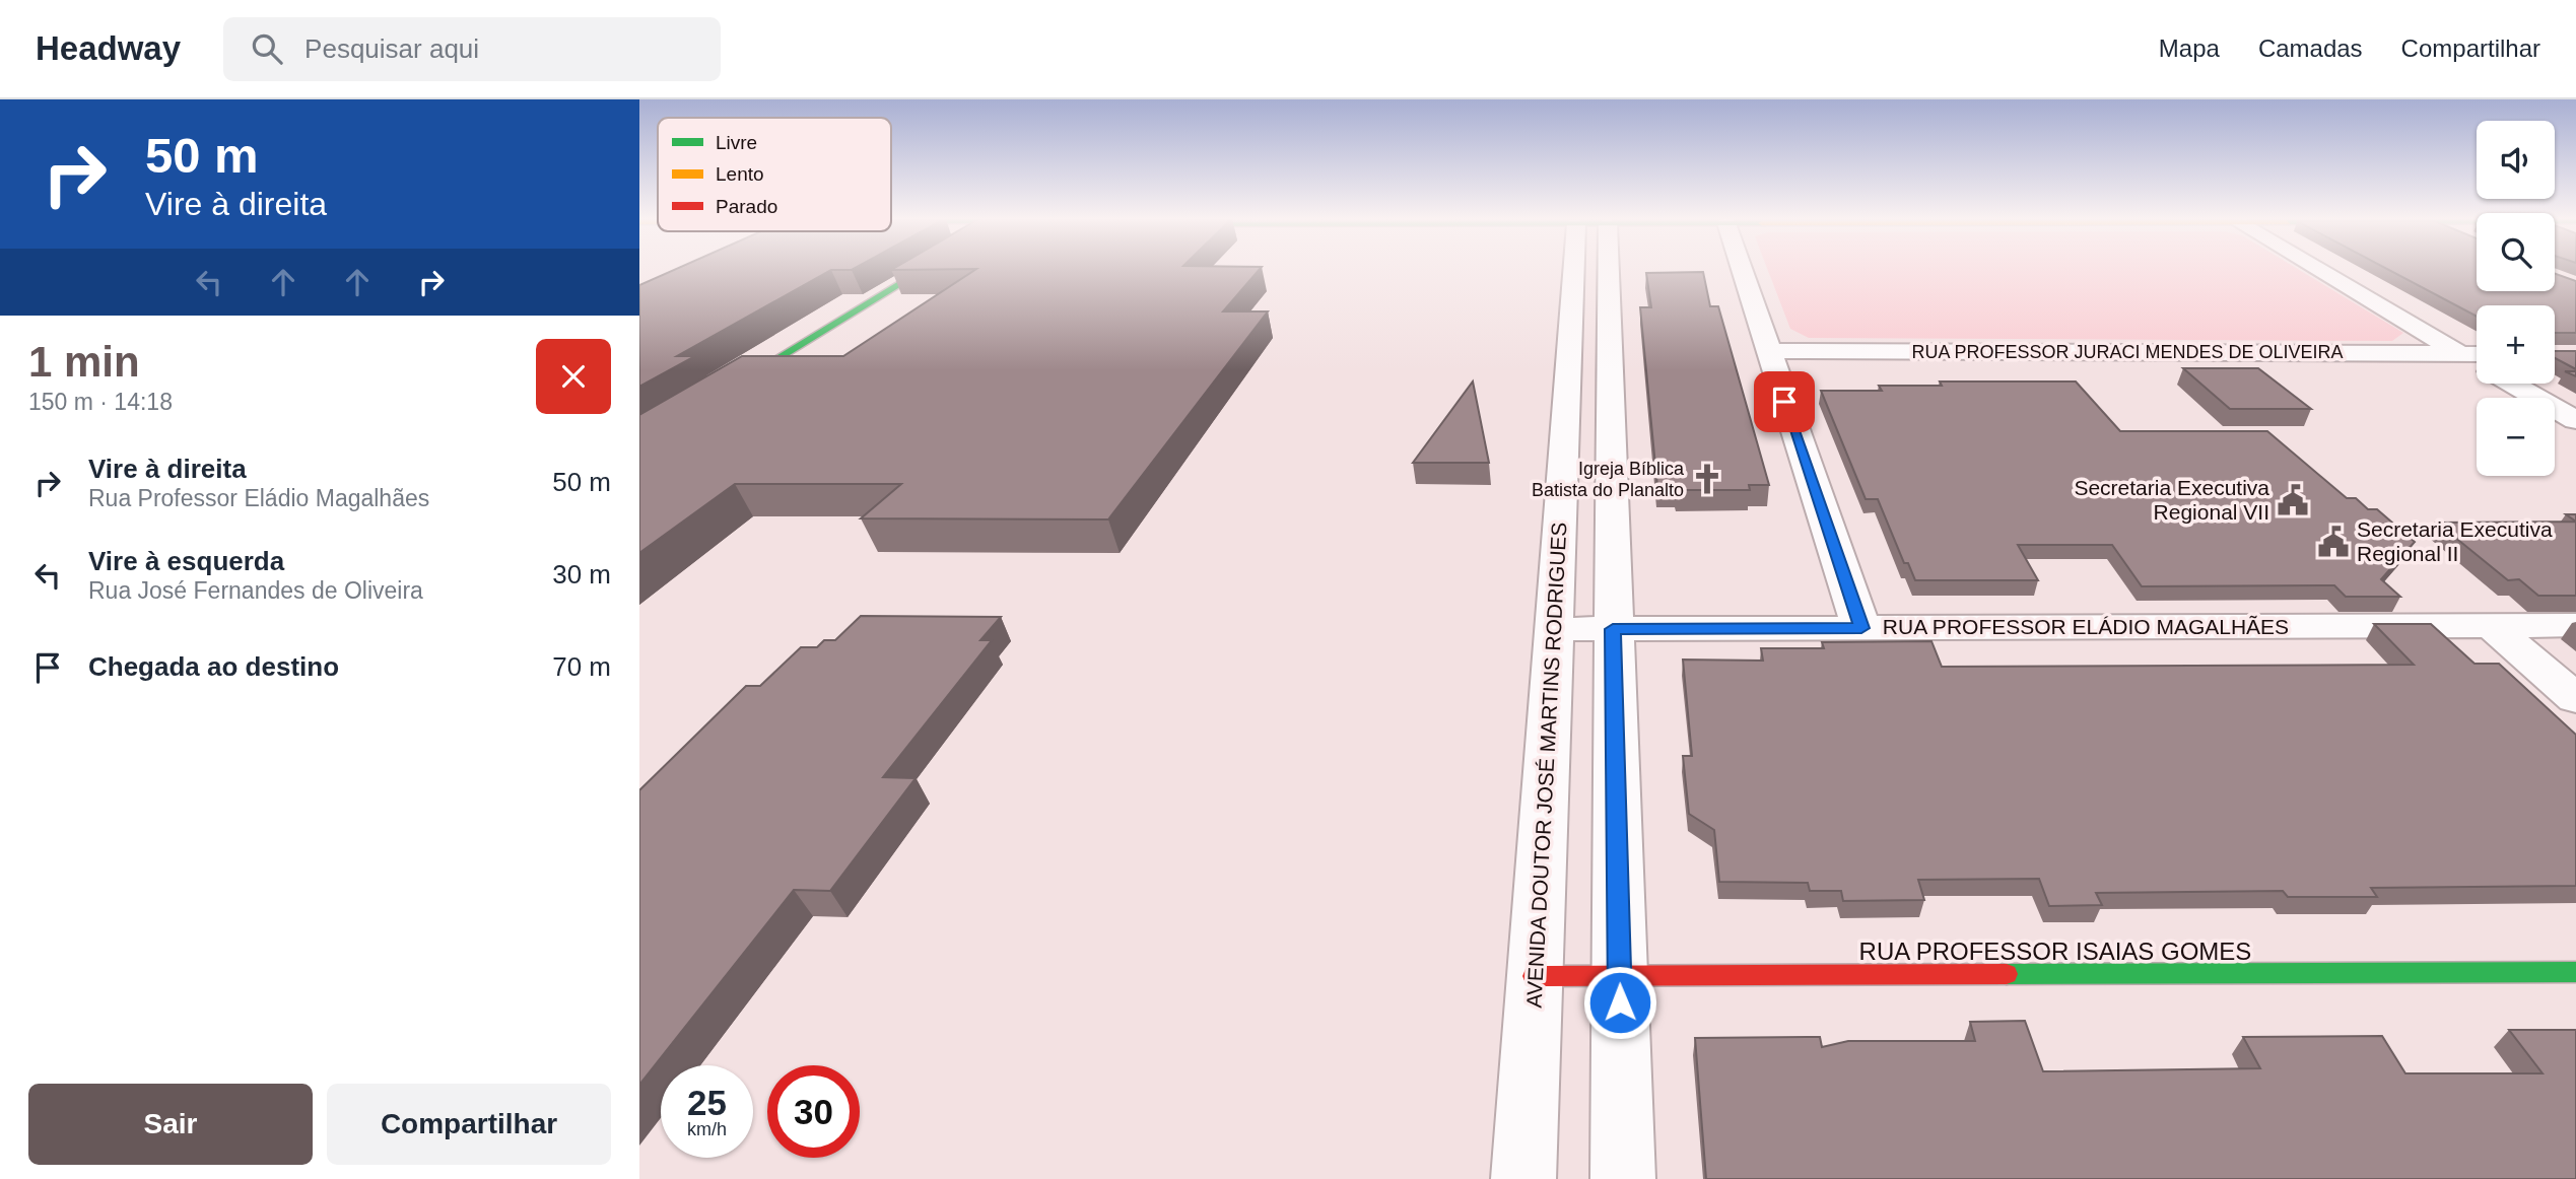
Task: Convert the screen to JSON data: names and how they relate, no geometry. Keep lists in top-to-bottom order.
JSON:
{
  "streets": {
    "main road": ["RUA PROFESSOR ISAIAS GOMES"],
    "street": ["RUA PROFESSOR JURACI MENDES DE OLIVEIRA", "RUA PROFESSOR ELÁDIO MAGALHÃES", "AVENIDA DOUTOR JOSÉ MARTINS RODRIGUES"]
  },
  "crossings": [
    ["RUA PROFESSOR ELÁDIO MAGALHÃES", "AVENIDA DOUTOR JOSÉ MARTINS RODRIGUES"],
    ["AVENIDA DOUTOR JOSÉ MARTINS RODRIGUES", "RUA PROFESSOR ISAIAS GOMES"]
  ],
  "places": {
    "church": ["Igreja Bíblica Batista do Planalto"],
    "public building": ["Secretaria Executiva Regional VII", "Secretaria Executiva Regional II"]
  },
  "legend": ["Livre", "Lento", "Parado"],
  "page": {
    "header": "Headway",
    "search": "Pesquisar aqui",
    "nav": ["Mapa", "Camadas", "Compartilhar"],
    "turn": ["50 m", "Vire à direita"],
    "map_buttons": ["+", "−"],
    "heading": ["1 min", "150 m · 14:18"],
    "list": [
      {
        "name": "Vire à direita",
        "note": "Rua Professor Eládio Magalhães",
        "value": "50 m"
      },
      {
        "name": "Vire à esquerda",
        "note": "Rua José Fernandes de Oliveira",
        "value": "30 m"
      },
      {
        "name": "Chegada ao destino",
        "value": "70 m"
      }
    ],
    "speed": "25 km/h",
    "limit": "30",
    "buttons": ["Sair", "Compartilhar"]
  }
}
